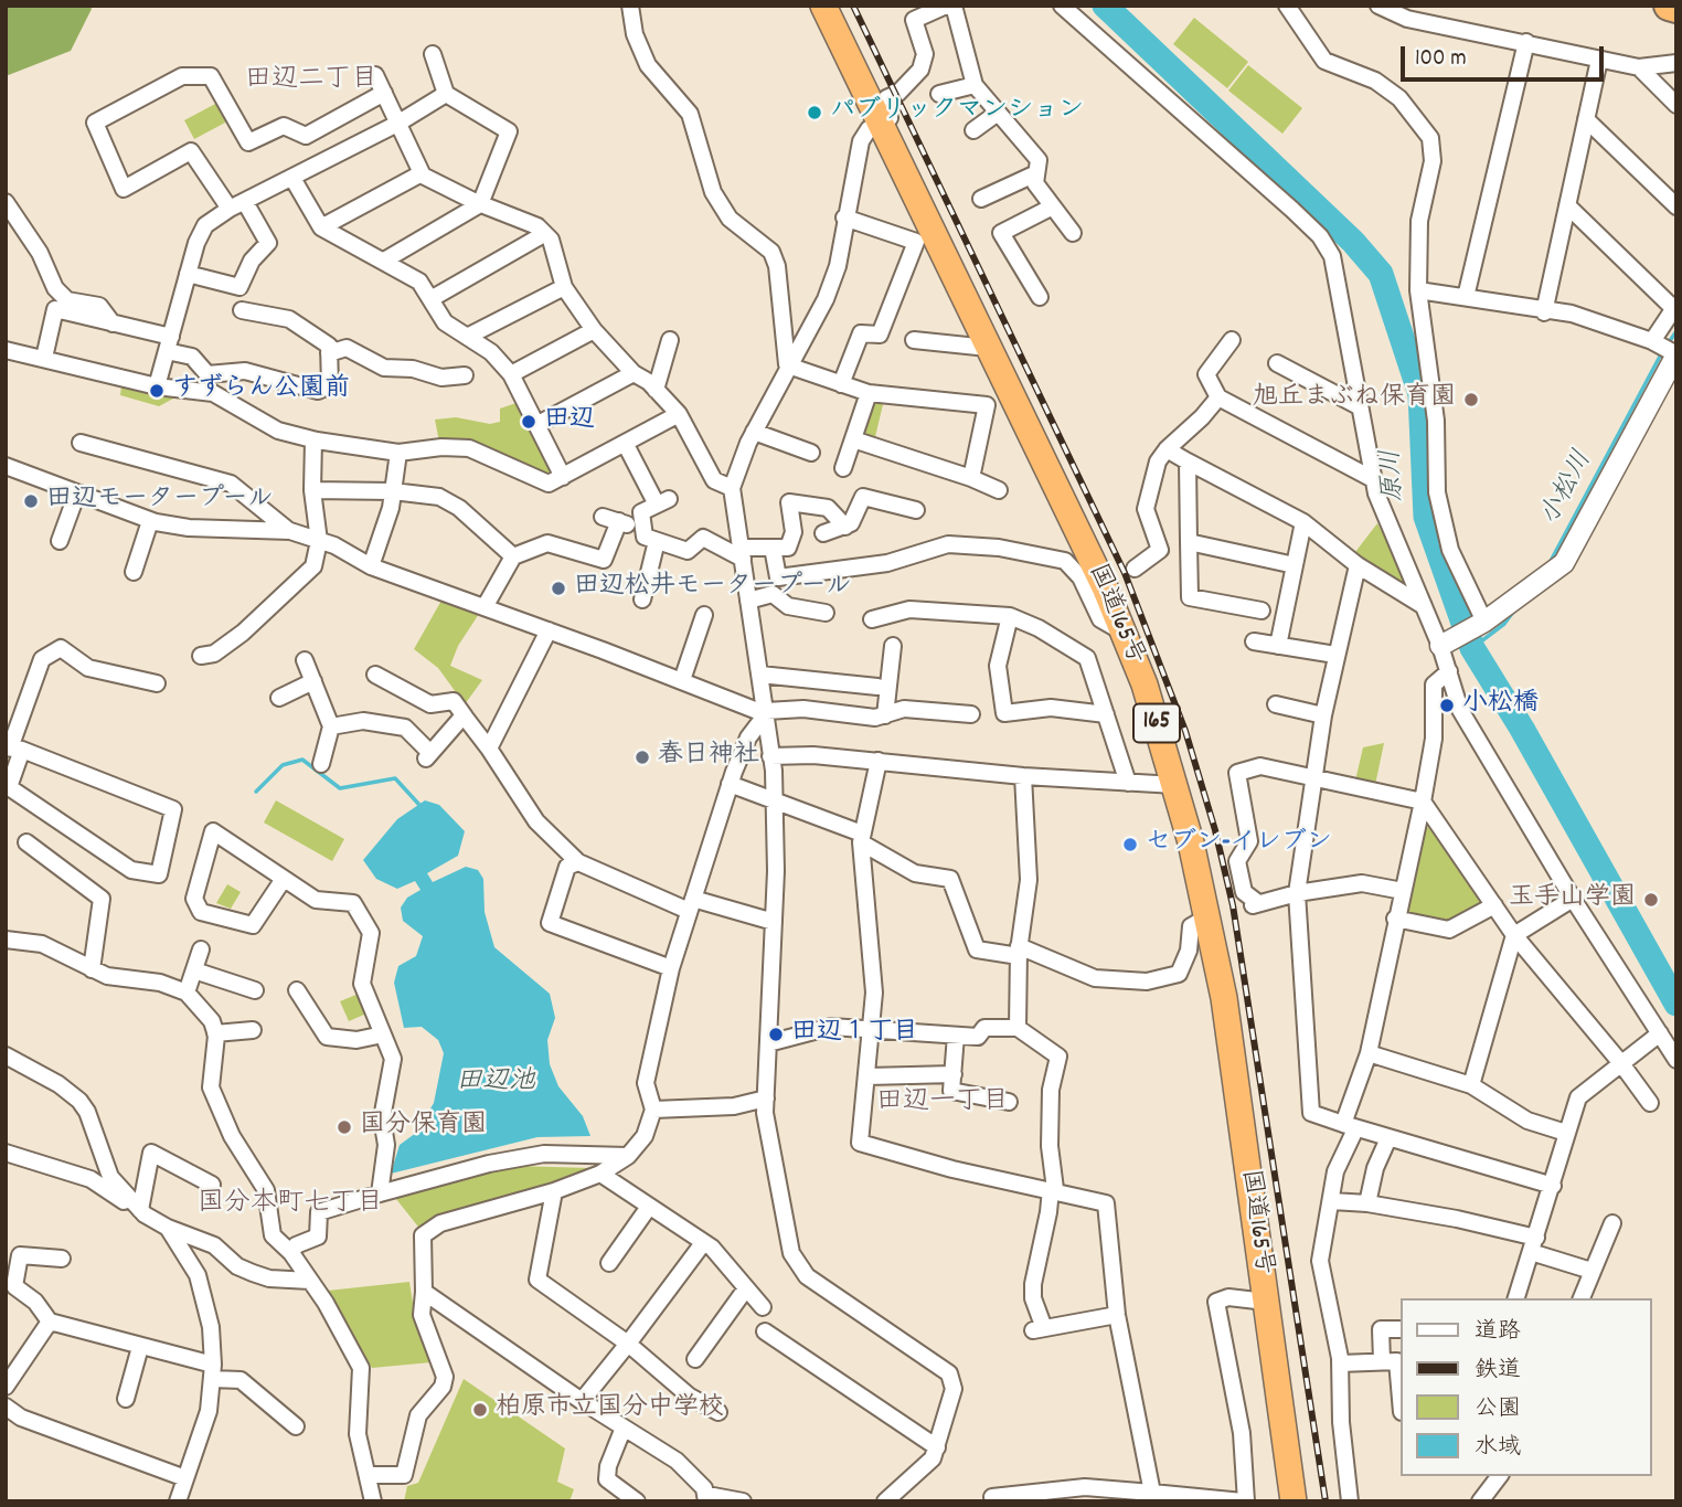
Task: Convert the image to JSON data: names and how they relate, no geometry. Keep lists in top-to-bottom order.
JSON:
{
  "streets": {
    "highway": ["国道165号", "165"]
  },
  "districts": ["田辺二丁目", "田辺一丁目", "国分本町七丁目"],
  "water": ["原川", "小松川", "田辺池"],
  "places": [
    "パブリックマンション",
    "すずらん公園前",
    "旭丘まぶね保育園",
    "田辺",
    "田辺モータープール",
    "田辺松井モータープール",
    "小松橋",
    "春日神社",
    "セブン-イレブン",
    "玉手山学園",
    "田辺１丁目",
    "国分保育園",
    "柏原市立国分中学校"
  ],
  "legend": [
    "道路",
    "鉄道",
    "公園",
    "水域"
  ],
  "scale_bar": "100 m"
}
